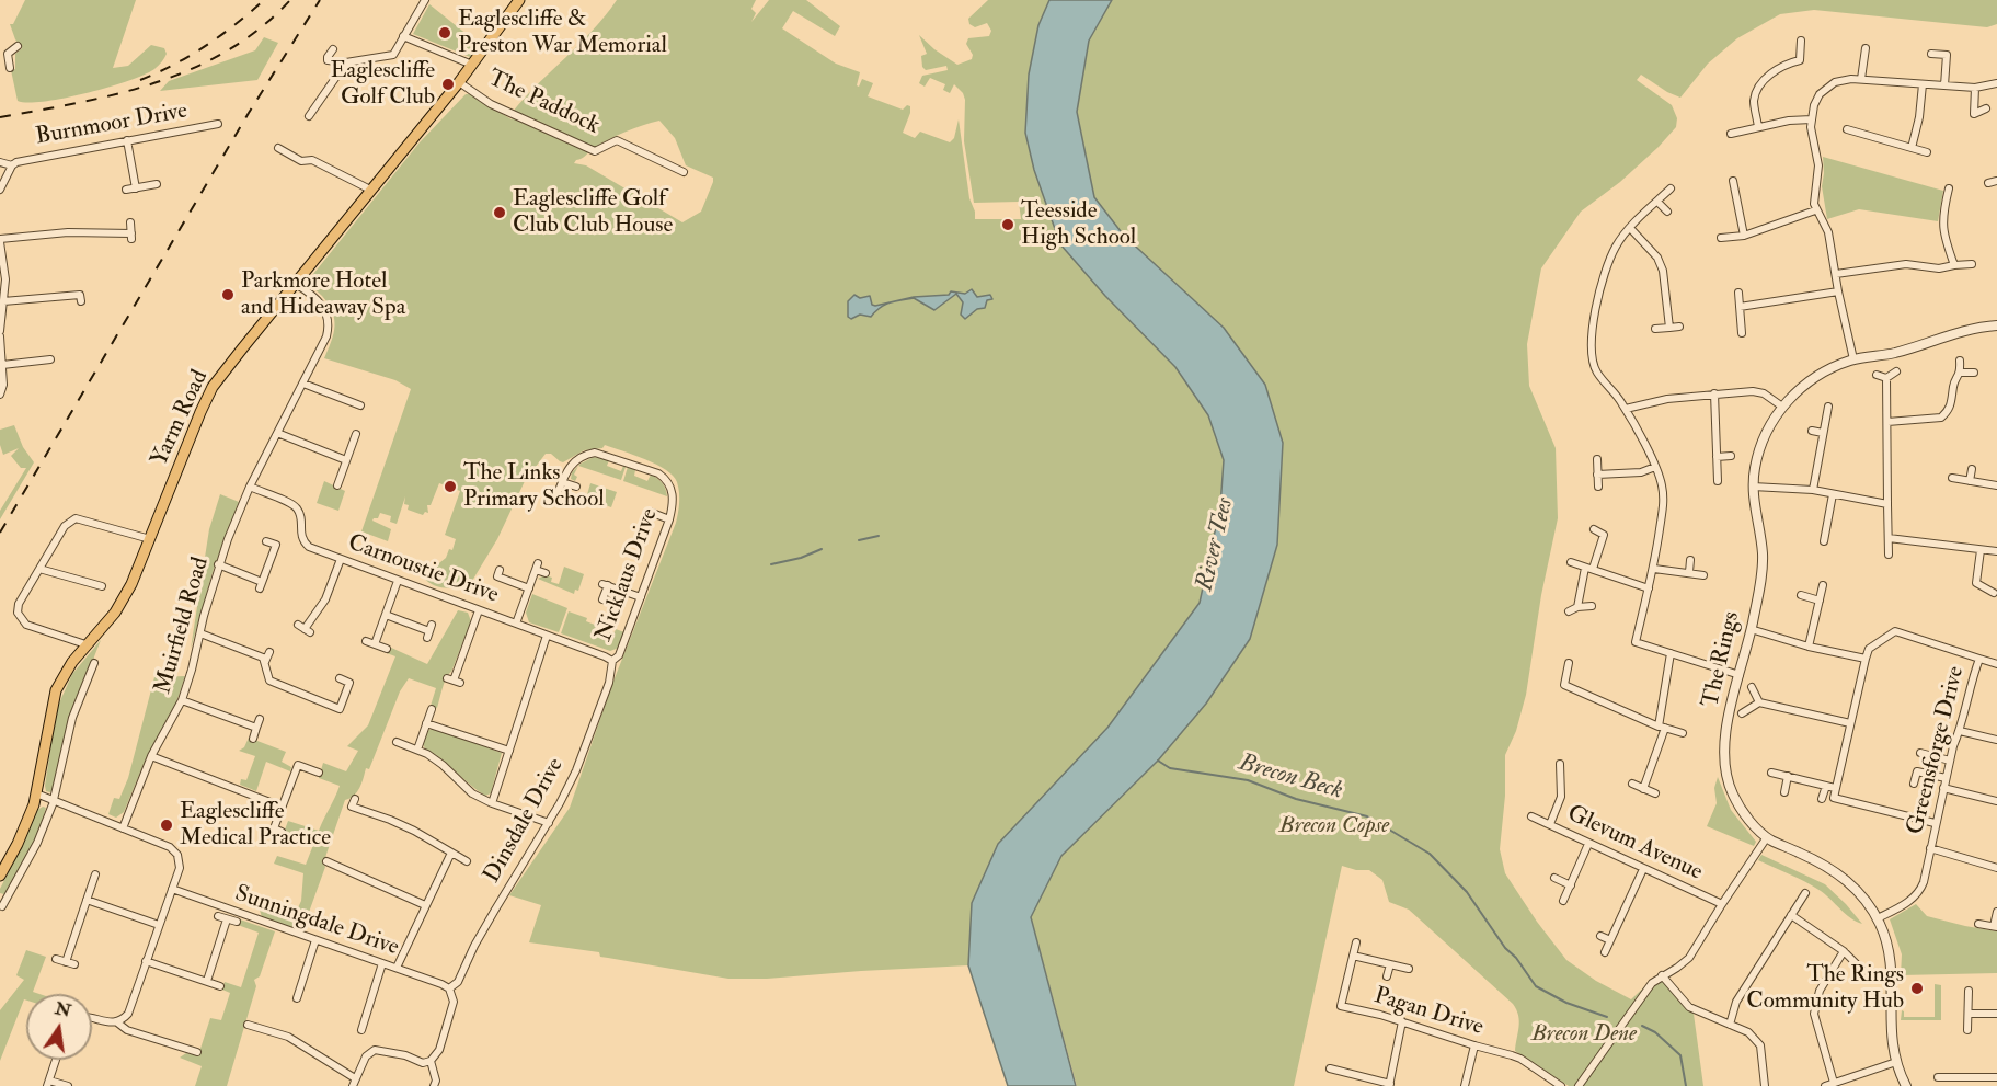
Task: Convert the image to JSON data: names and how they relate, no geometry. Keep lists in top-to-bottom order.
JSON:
{
  "streets": {
    "main road": ["Yarm Road"],
    "street": [
      "The Paddock",
      "Burnmoor Drive",
      "Carnoustie Drive",
      "Nicklaus Drive",
      "Muirfield Road",
      "The Rings",
      "Greensforge Drive",
      "Dinsdale Drive",
      "Glevum Avenue",
      "Sunningdale Drive",
      "Pagan Drive"
    ]
  },
  "crossings": [
    ["The Paddock", "Yarm Road"],
    ["Yarm Road", "Muirfield Road"],
    ["Carnoustie Drive", "Nicklaus Drive"],
    ["Carnoustie Drive", "Muirfield Road"],
    ["Carnoustie Drive", "Dinsdale Drive"],
    ["Nicklaus Drive", "Dinsdale Drive"],
    ["The Rings", "Greensforge Drive"],
    ["Dinsdale Drive", "Sunningdale Drive"]
  ],
  "water": ["River Tees", "Brecon Beck"],
  "parks": ["Brecon Copse", "Brecon Dene"],
  "places": [
    "Eaglescliffe & Preston War Memorial",
    "Eaglescliffe Golf Club",
    "Eaglescliffe Golf Club Club House",
    "Teesside High School",
    "Parkmore Hotel and Hideaway Spa",
    "The Links Primary School",
    "Eaglescliffe Medical Practice",
    "The Rings Community Hub"
  ],
  "north": "top"
}
